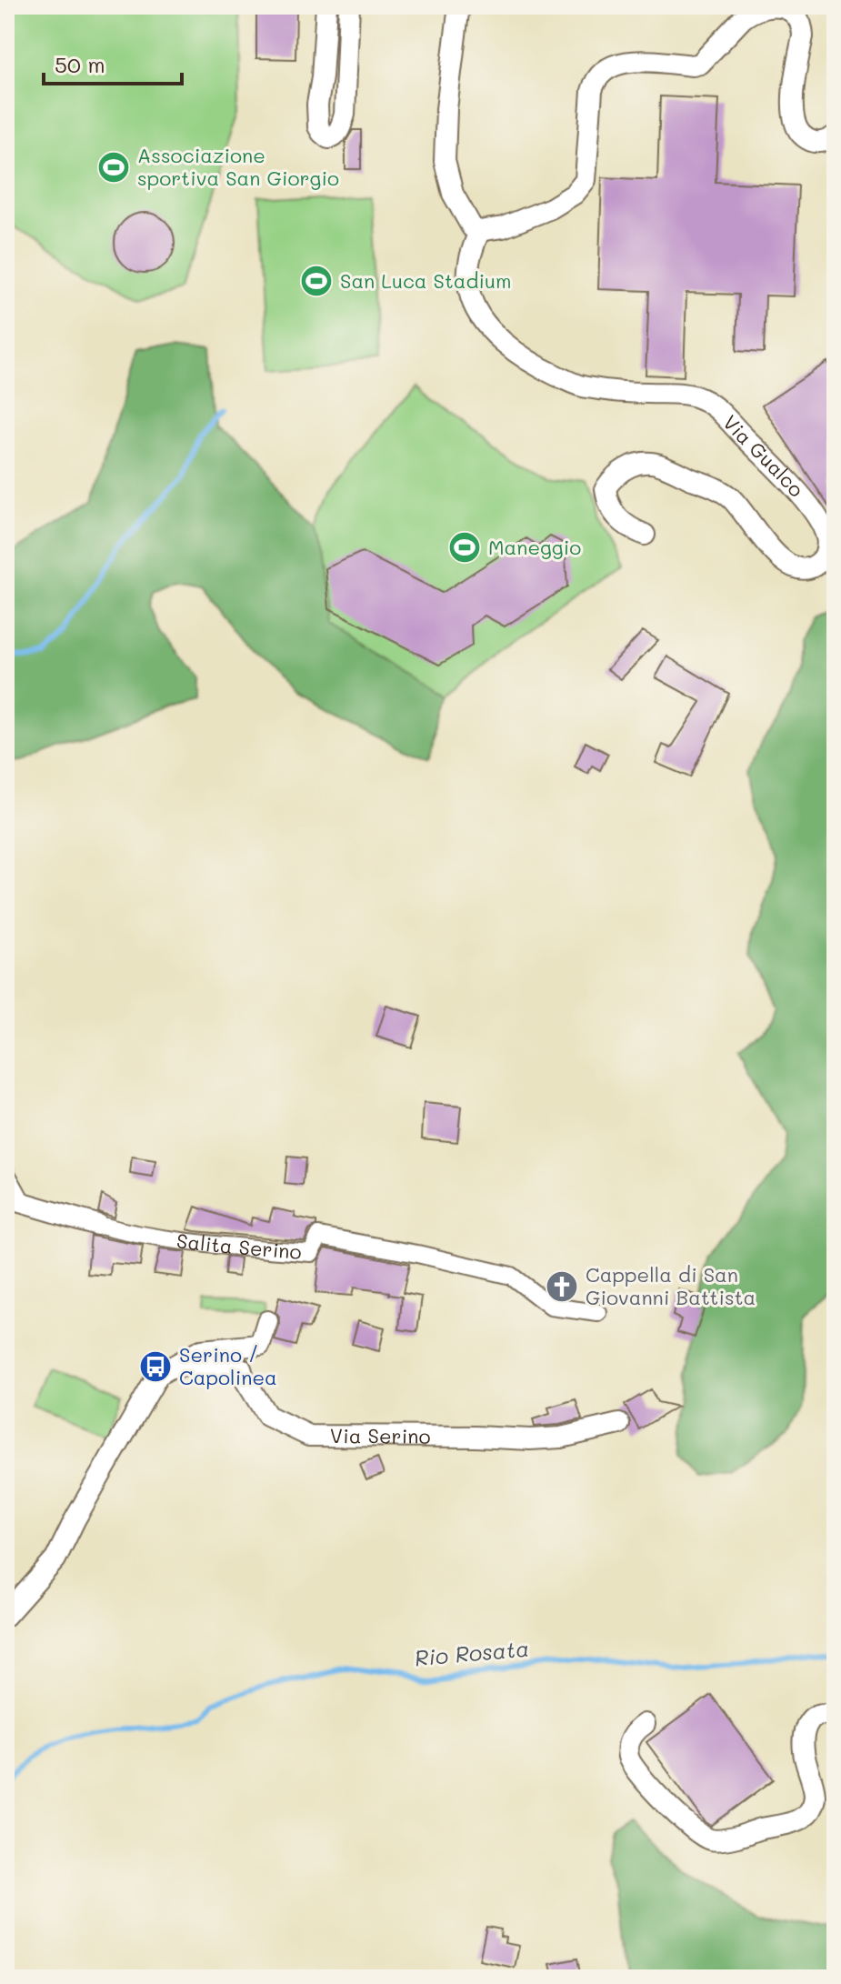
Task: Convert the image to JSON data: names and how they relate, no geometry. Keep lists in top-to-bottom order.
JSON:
{
  "streets": {
    "street": ["Via Gualco", "Salita Serino", "Via Serino"]
  },
  "water": ["Rio Rosata"],
  "places": {
    "sports": ["Associazione sportiva San Giorgio", "San Luca Stadium", "Maneggio"],
    "church": ["Cappella di San Giovanni Battista"],
    "bus stop": ["Serino / Capolinea"]
  },
  "scale_bar": "50 m"
}
